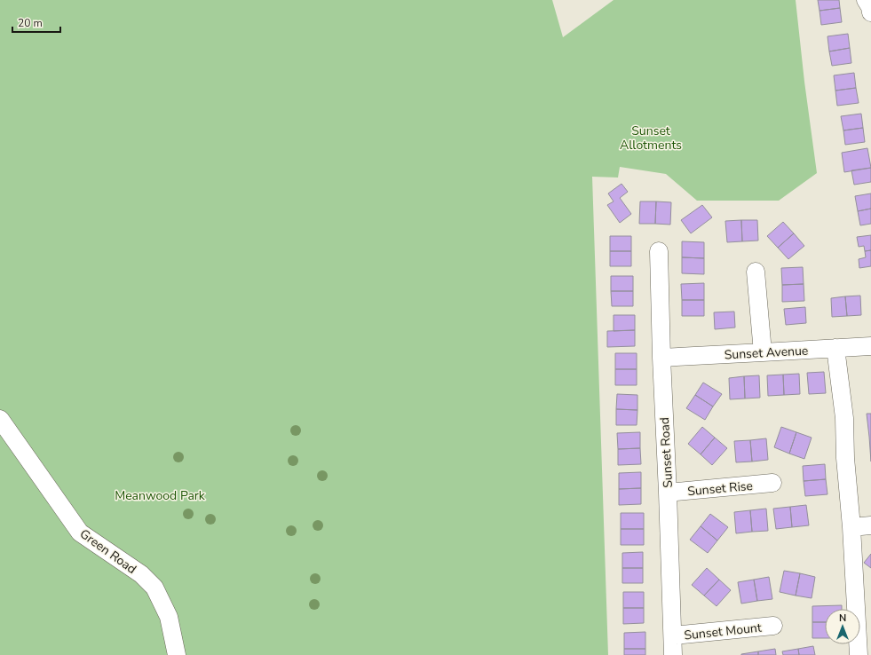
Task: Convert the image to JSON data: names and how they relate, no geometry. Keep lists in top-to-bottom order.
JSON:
{
  "streets": {
    "street": [
      "Sunset Avenue",
      "Sunset Road",
      "Sunset Rise",
      "Green Road",
      "Sunset Mount"
    ]
  },
  "crossings": [
    ["Sunset Avenue", "Sunset Road"],
    ["Sunset Road", "Sunset Rise"],
    ["Sunset Road", "Sunset Mount"]
  ],
  "parks": ["Sunset Allotments", "Meanwood Park"],
  "scale_bar": "20 m",
  "north": "top"
}
